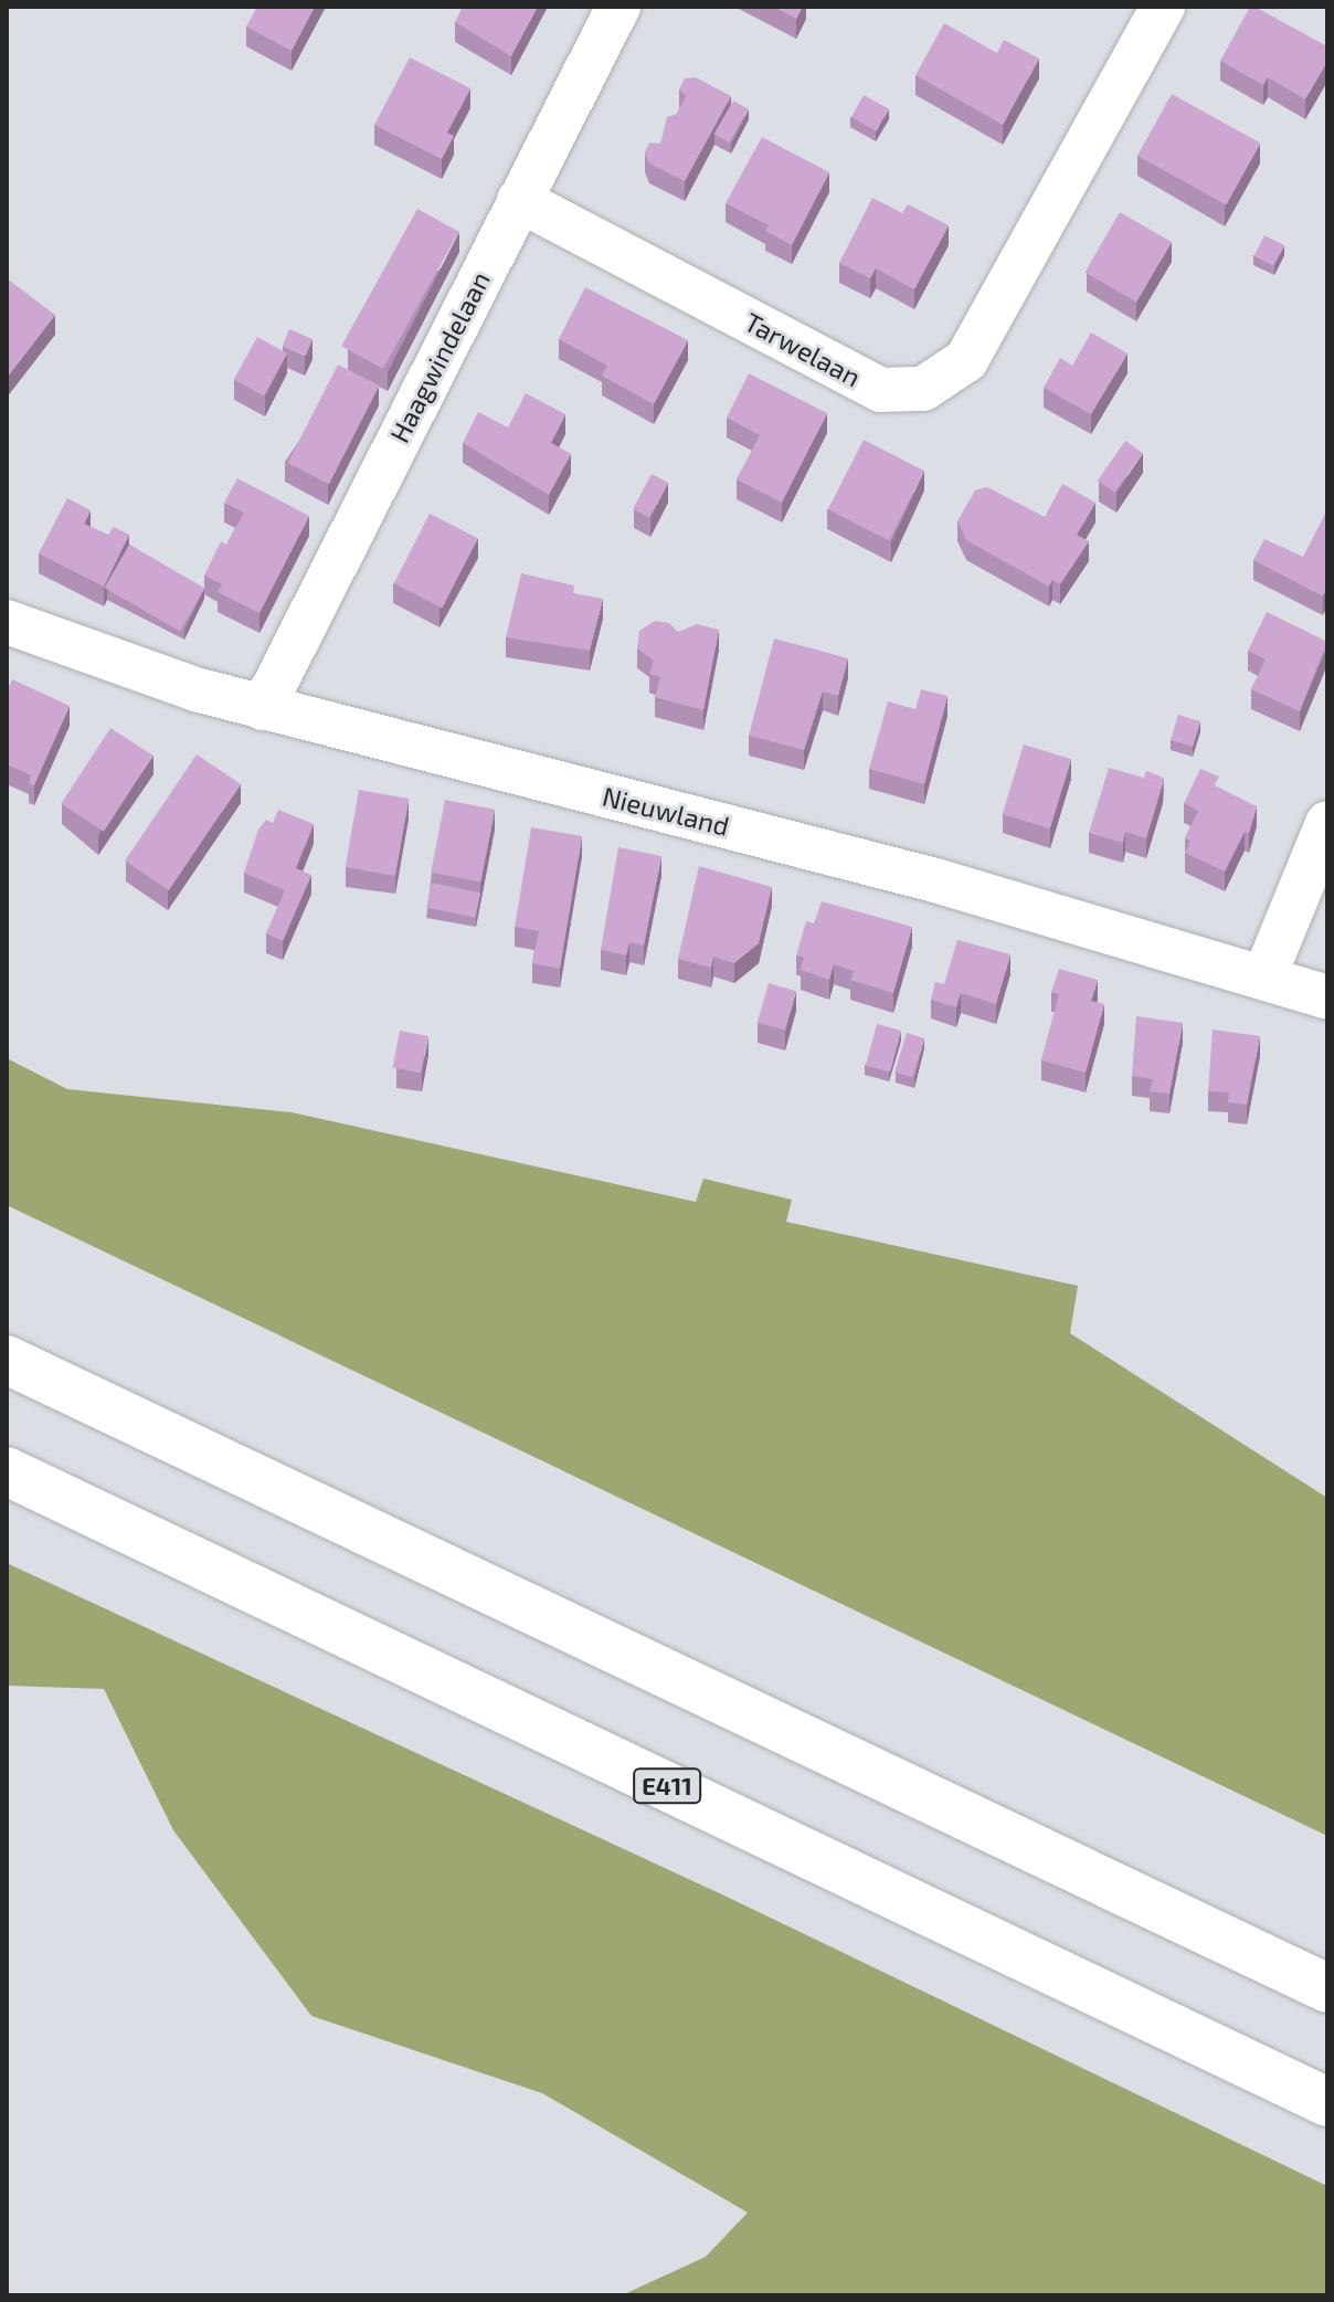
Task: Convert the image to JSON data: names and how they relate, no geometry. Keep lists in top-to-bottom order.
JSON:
{
  "streets": {
    "highway": ["E411"],
    "street": ["Tarwelaan", "Haagwindelaan", "Nieuwland"]
  },
  "crossings": [
    ["Tarwelaan", "Haagwindelaan"],
    ["Haagwindelaan", "Nieuwland"]
  ]
}
